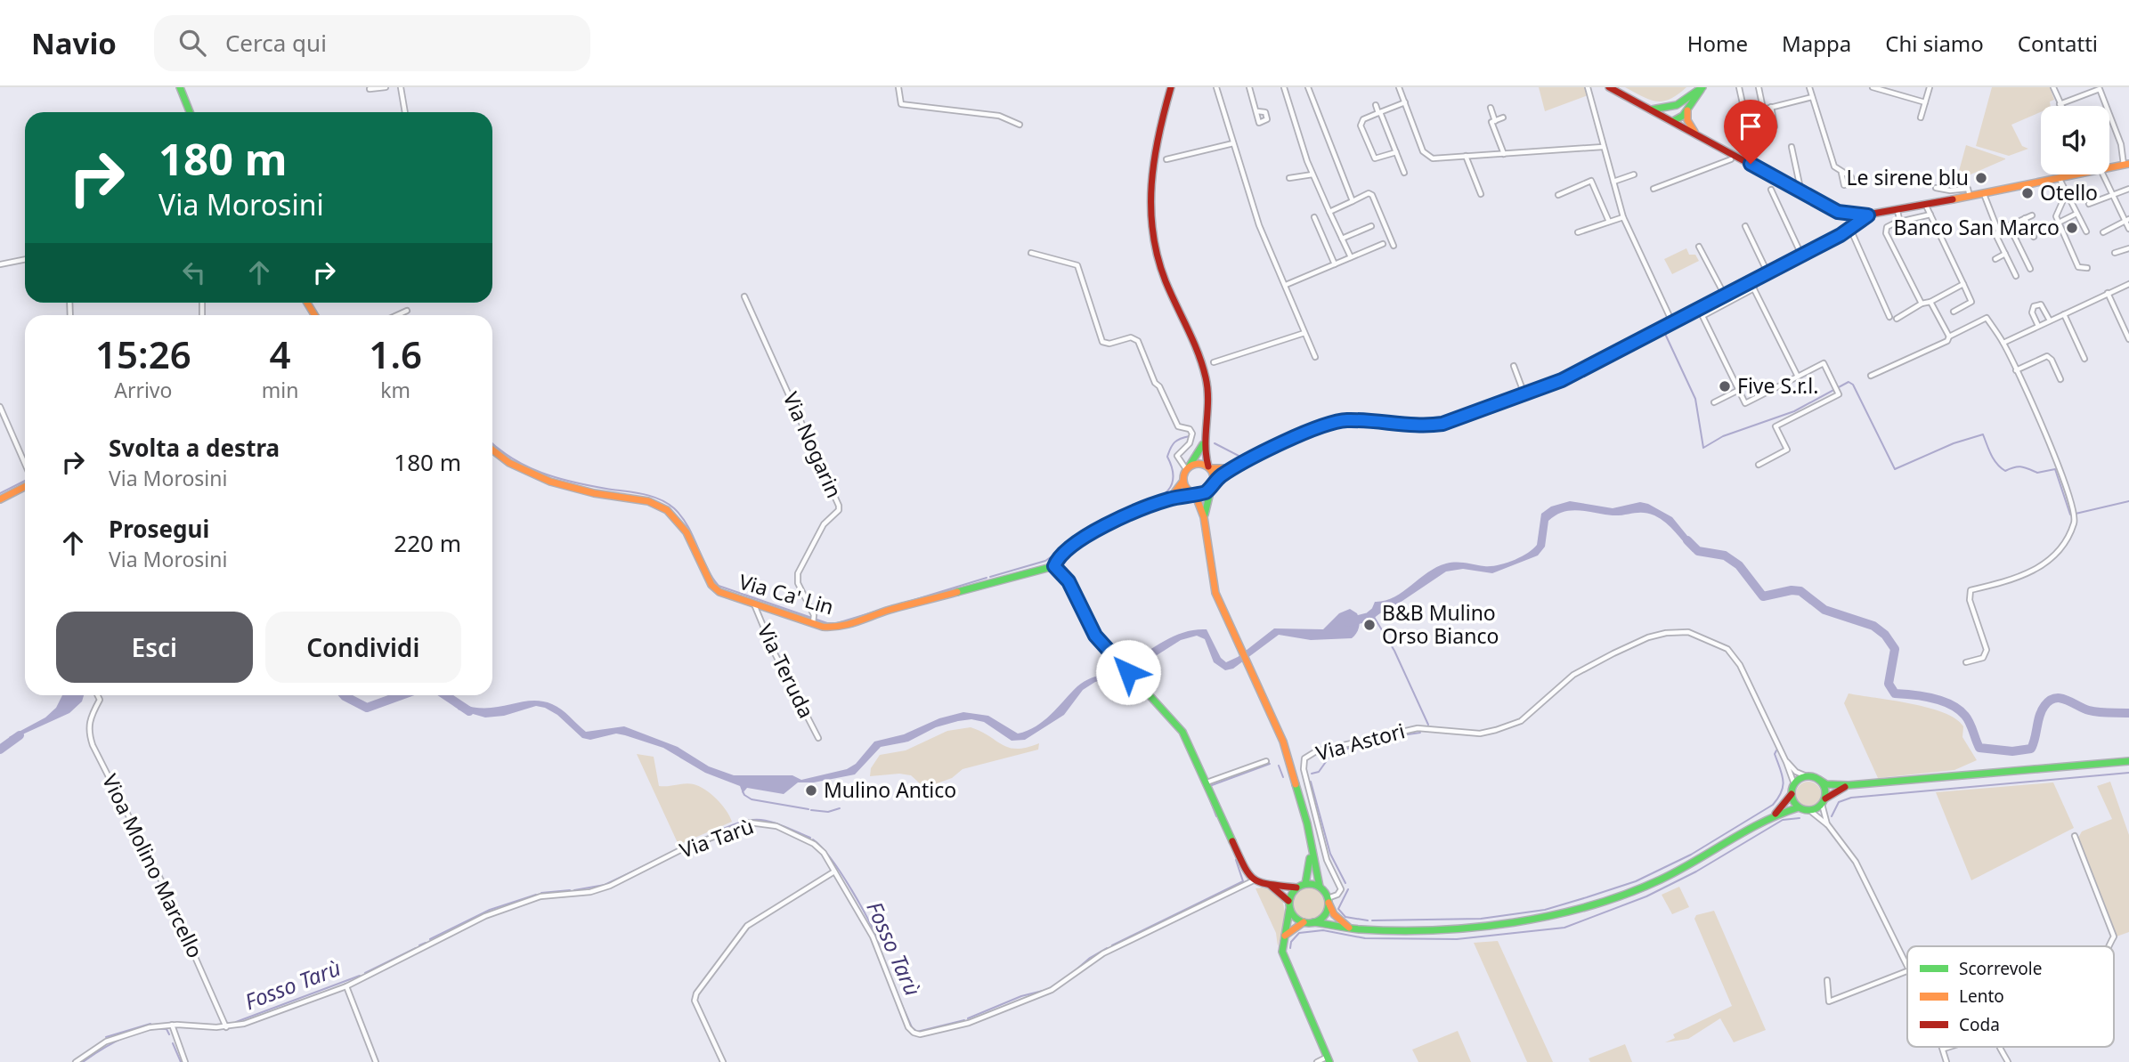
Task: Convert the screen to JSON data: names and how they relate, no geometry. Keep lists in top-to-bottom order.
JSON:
{
  "streets": {
    "street": [
      "Via Nogarin",
      "Via Ca' Lin",
      "Via Teruda",
      "Via Astori",
      "Via Tarù",
      "Vioa Molino Marcello"
    ]
  },
  "crossings": [
    ["Via Nogarin", "Via Ca' Lin"],
    ["Via Ca' Lin", "Via Teruda"],
    ["Via Tarù", "Vioa Molino Marcello"]
  ],
  "water": ["Fosso Tarù"],
  "places": [
    "Le sirene blu",
    "Otello",
    "Banco San Marco",
    "Five S.r.l.",
    "B&B Mulino Orso Bianco",
    "Mulino Antico"
  ],
  "legend": ["Scorrevole", "Lento", "Coda"],
  "page": {
    "header": "Navio",
    "search": "Cerca qui",
    "nav": [
      "Home",
      "Mappa",
      "Chi siamo",
      "Contatti"
    ],
    "turn": ["180 m", "Via Morosini"],
    "eta": [
      "15:26",
      "Arrivo",
      "4",
      "min",
      "1.6",
      "km"
    ],
    "list": [
      {
        "name": "Svolta a destra",
        "note": "Via Morosini",
        "value": "180 m"
      },
      {
        "name": "Prosegui",
        "note": "Via Morosini",
        "value": "220 m"
      }
    ],
    "buttons": ["Esci", "Condividi"]
  }
}
